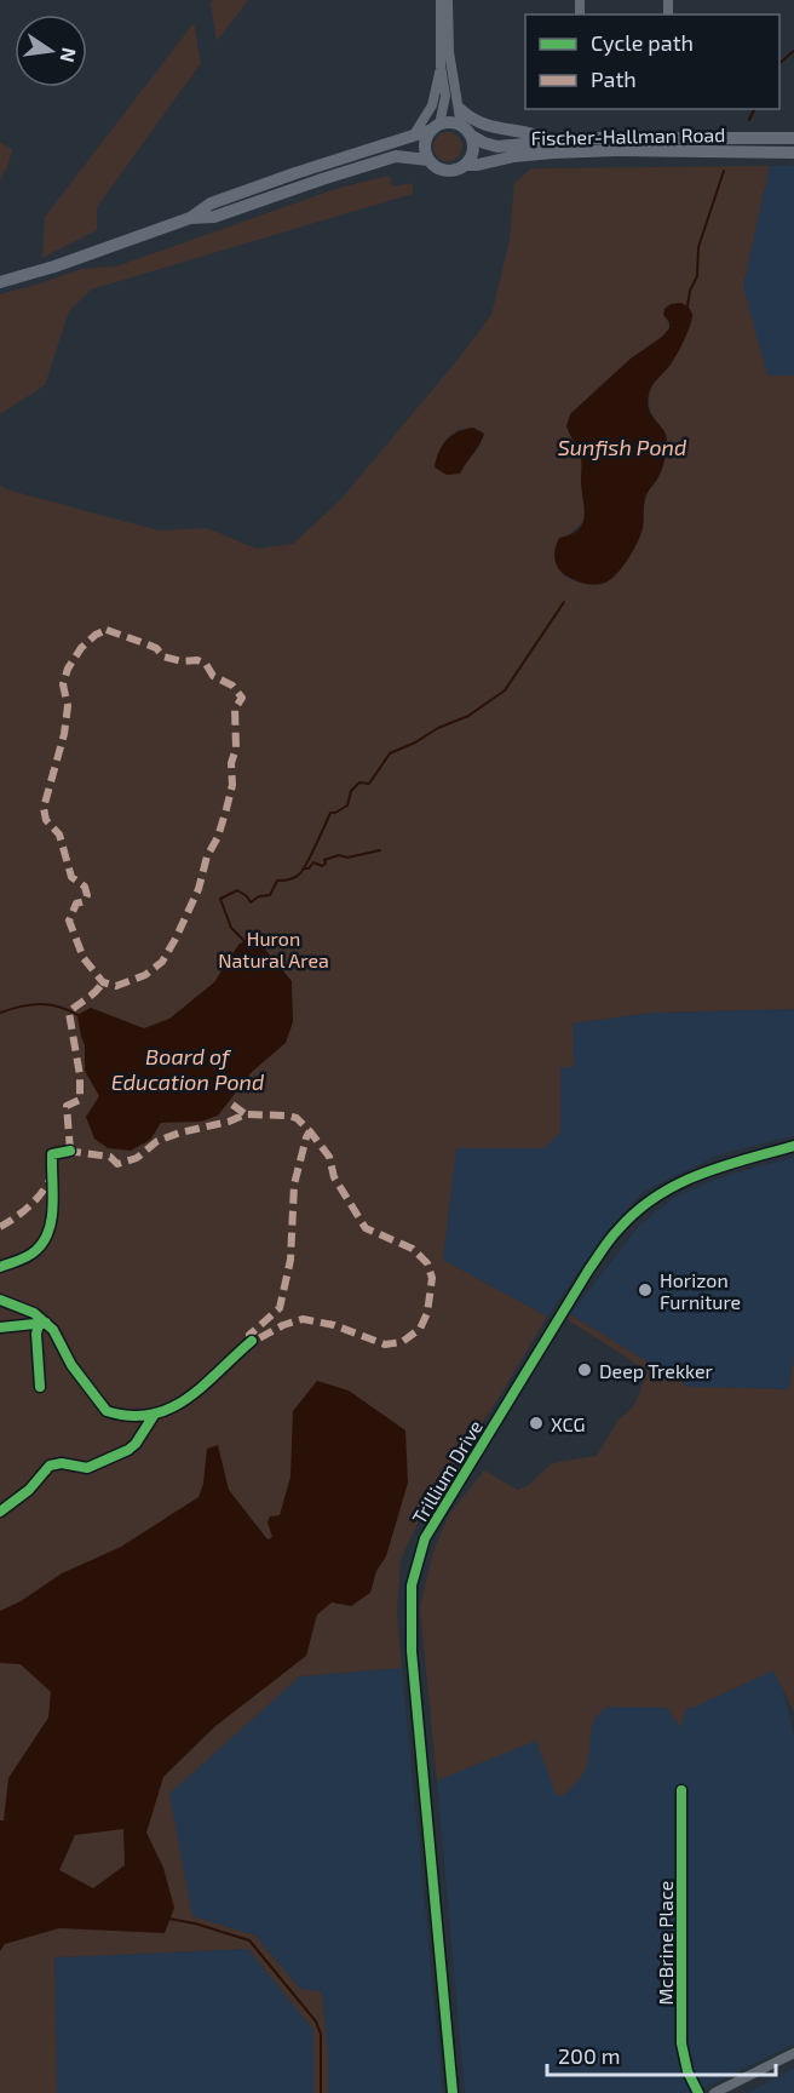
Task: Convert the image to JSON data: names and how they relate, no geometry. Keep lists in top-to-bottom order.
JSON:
{
  "streets": {
    "main road": ["Fischer-Hallman Road"],
    "street": ["Trillium Drive", "McBrine Place"]
  },
  "water": ["Sunfish Pond", "Board of Education Pond"],
  "parks": ["Huron Natural Area"],
  "places": ["Horizon Furniture", "Deep Trekker", "XCG"],
  "legend": ["Cycle path", "Path"],
  "scale_bar": "200 m",
  "north": "right"
}
